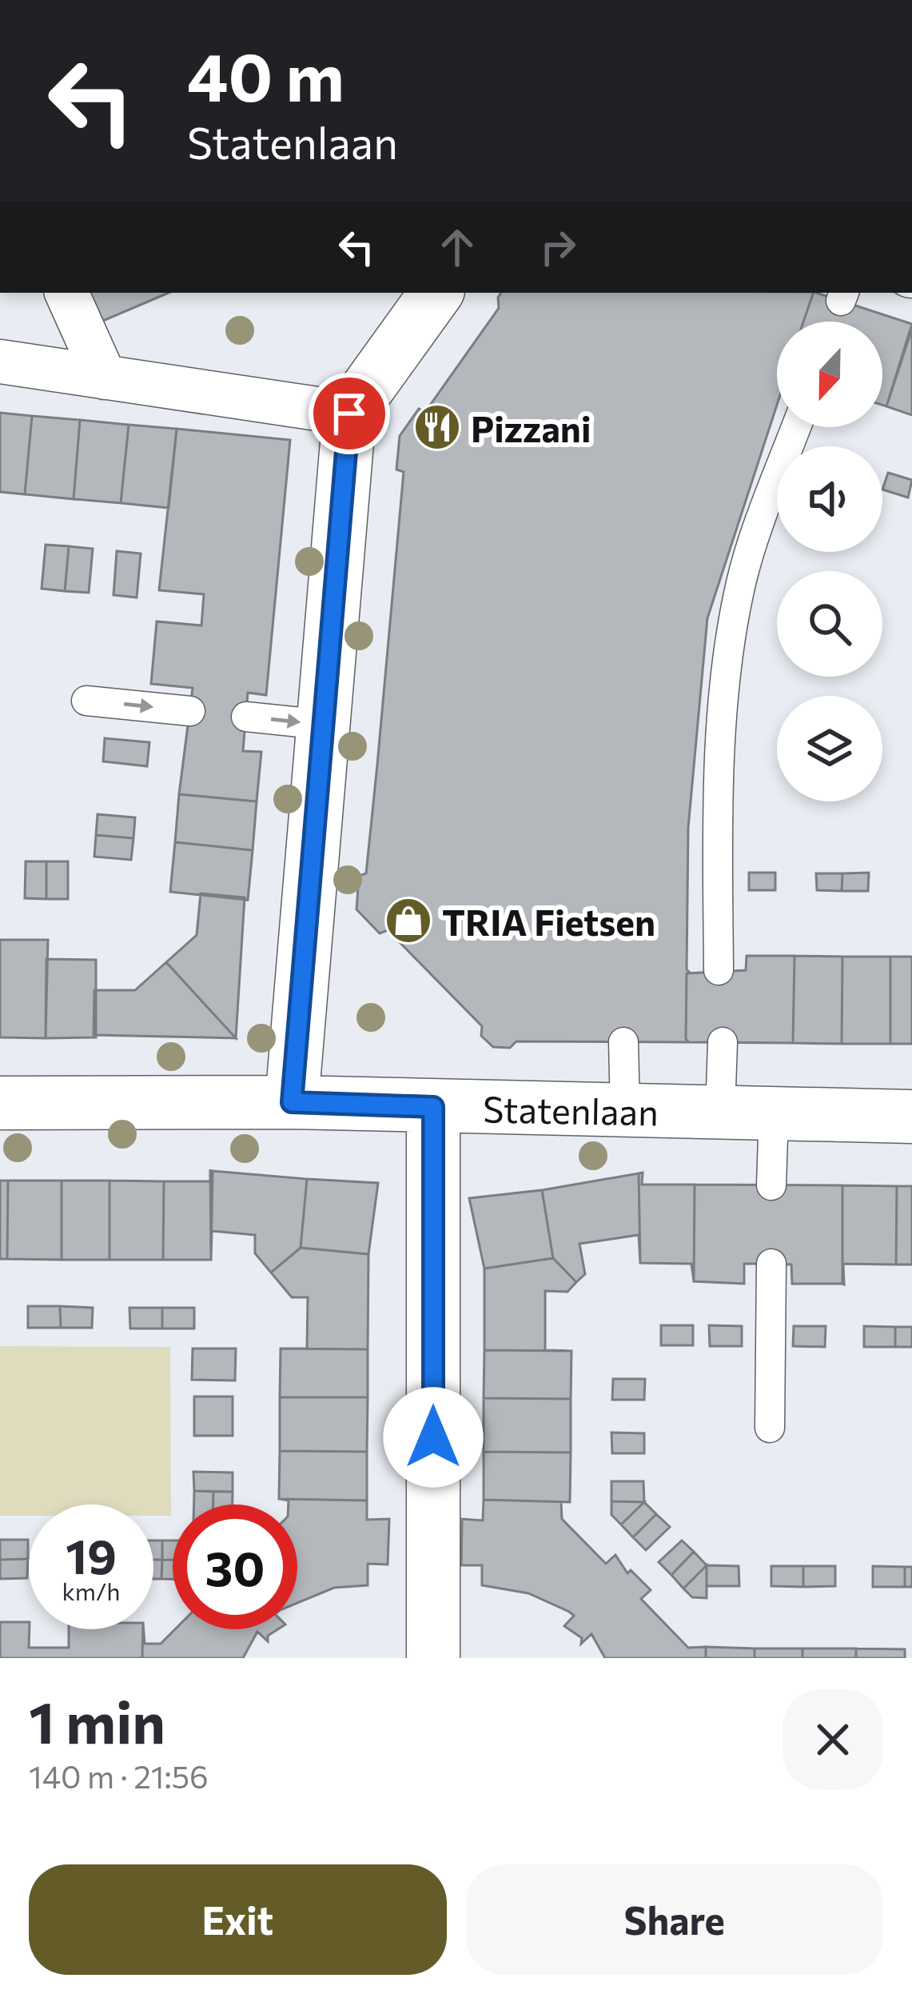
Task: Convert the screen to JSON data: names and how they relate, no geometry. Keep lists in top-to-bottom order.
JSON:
{
  "streets": {
    "street": ["Statenlaan"]
  },
  "places": {
    "restaurant": ["Pizzani"],
    "shop": ["TRIA Fietsen"]
  },
  "north": "bottom",
  "page": {
    "turn": ["40 m", "Statenlaan"],
    "speed": "19 km/h",
    "limit": "30",
    "heading": ["1 min", "140 m · 21:56"],
    "buttons": ["Exit", "Share"]
  }
}
